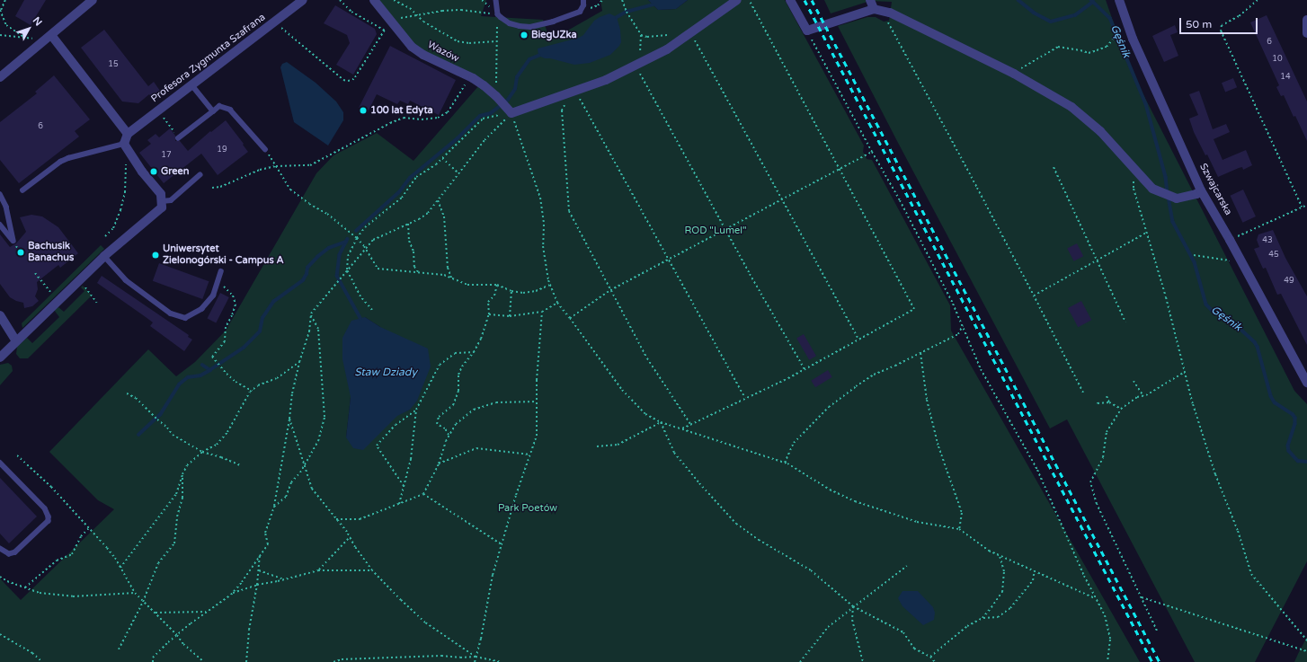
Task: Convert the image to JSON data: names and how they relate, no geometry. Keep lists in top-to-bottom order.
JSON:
{
  "streets": {
    "street": ["Wazów", "Profesora Zygmunta Szafrana", "Szwajcarska"]
  },
  "water": ["Gęśnik", "Staw Dziady"],
  "parks": ["ROD \"Lumel\"", "Park Poetów"],
  "places": [
    "BiegUZka",
    "100 lat Edyta",
    "Green",
    "Bachusik Banachus",
    "Uniwersytet Zielonogórski - Campus A"
  ],
  "house_numbers": [
    "6",
    "10",
    "15",
    "14",
    "6",
    "19",
    "17",
    "43",
    "45",
    "49"
  ],
  "scale_bar": "50 m",
  "north": "top right"
}
